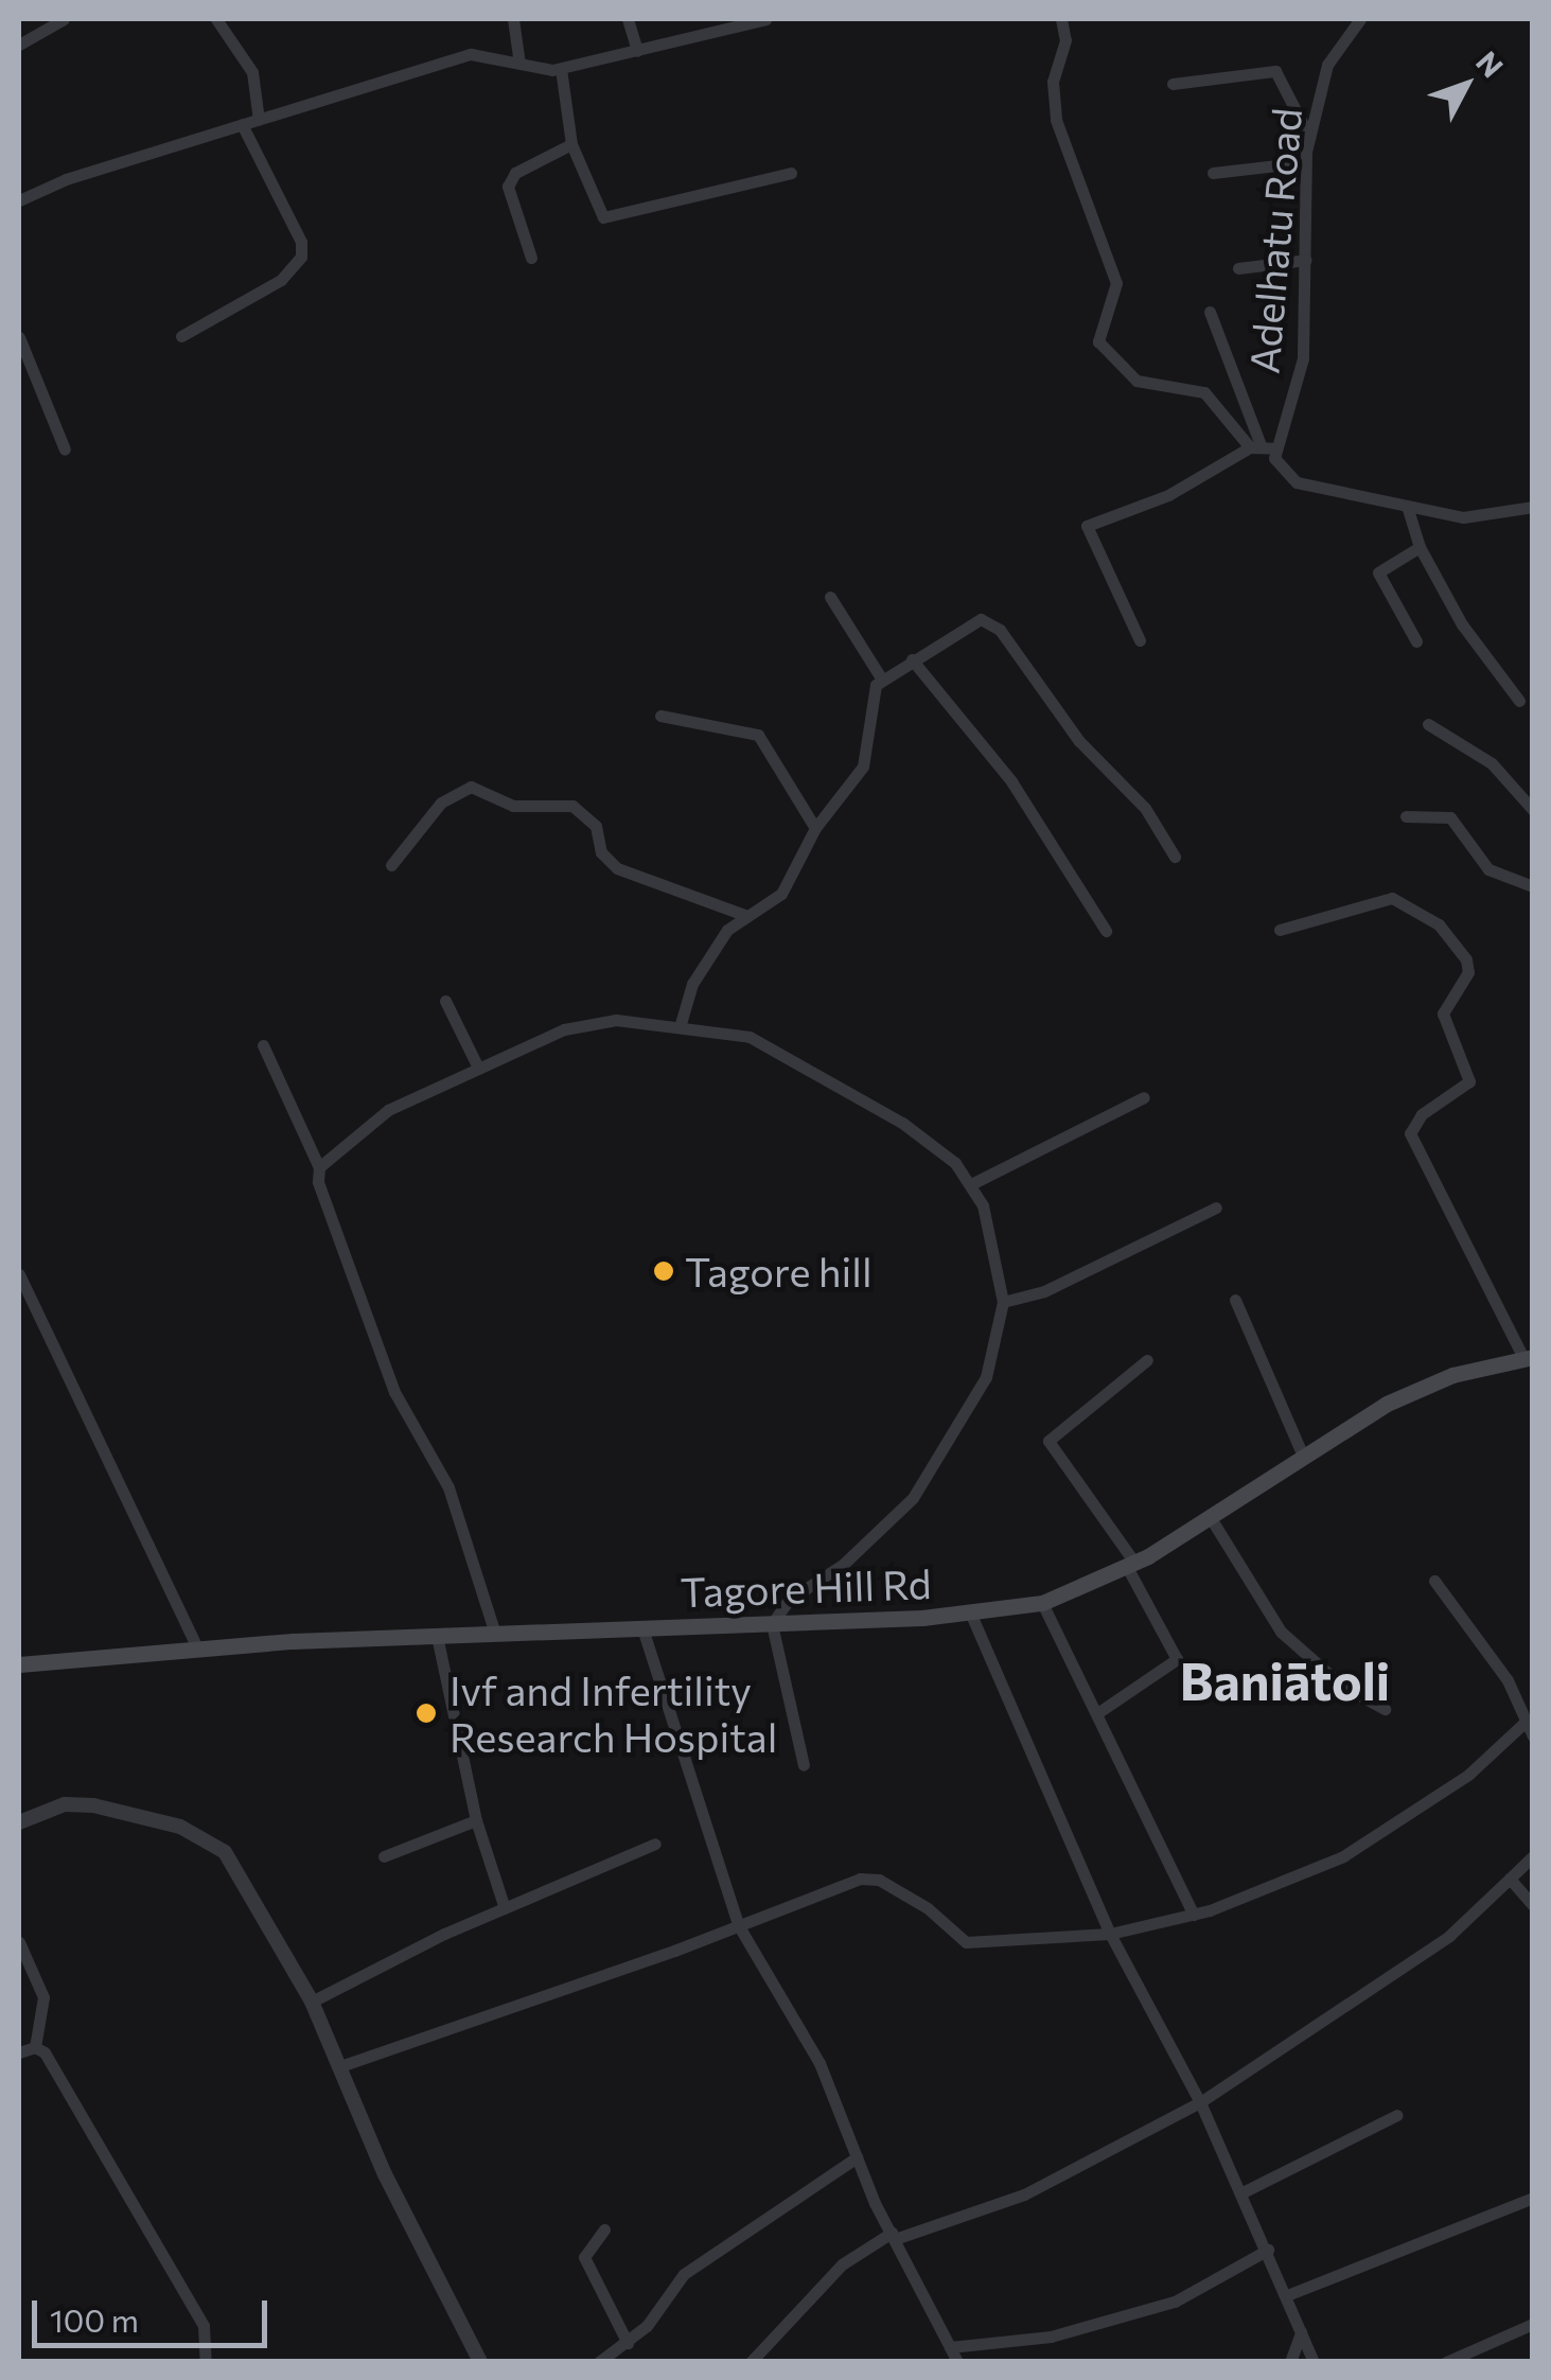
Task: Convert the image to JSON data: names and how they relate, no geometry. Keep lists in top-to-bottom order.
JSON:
{
  "streets": {
    "main road": ["Tagore Hill Rd"],
    "street": ["Adelhatu Road"]
  },
  "districts": ["Baniātoli"],
  "places": ["Tagore hill", "Ivf and Infertility Research Hospital"],
  "scale_bar": "100 m",
  "north": "top right"
}
